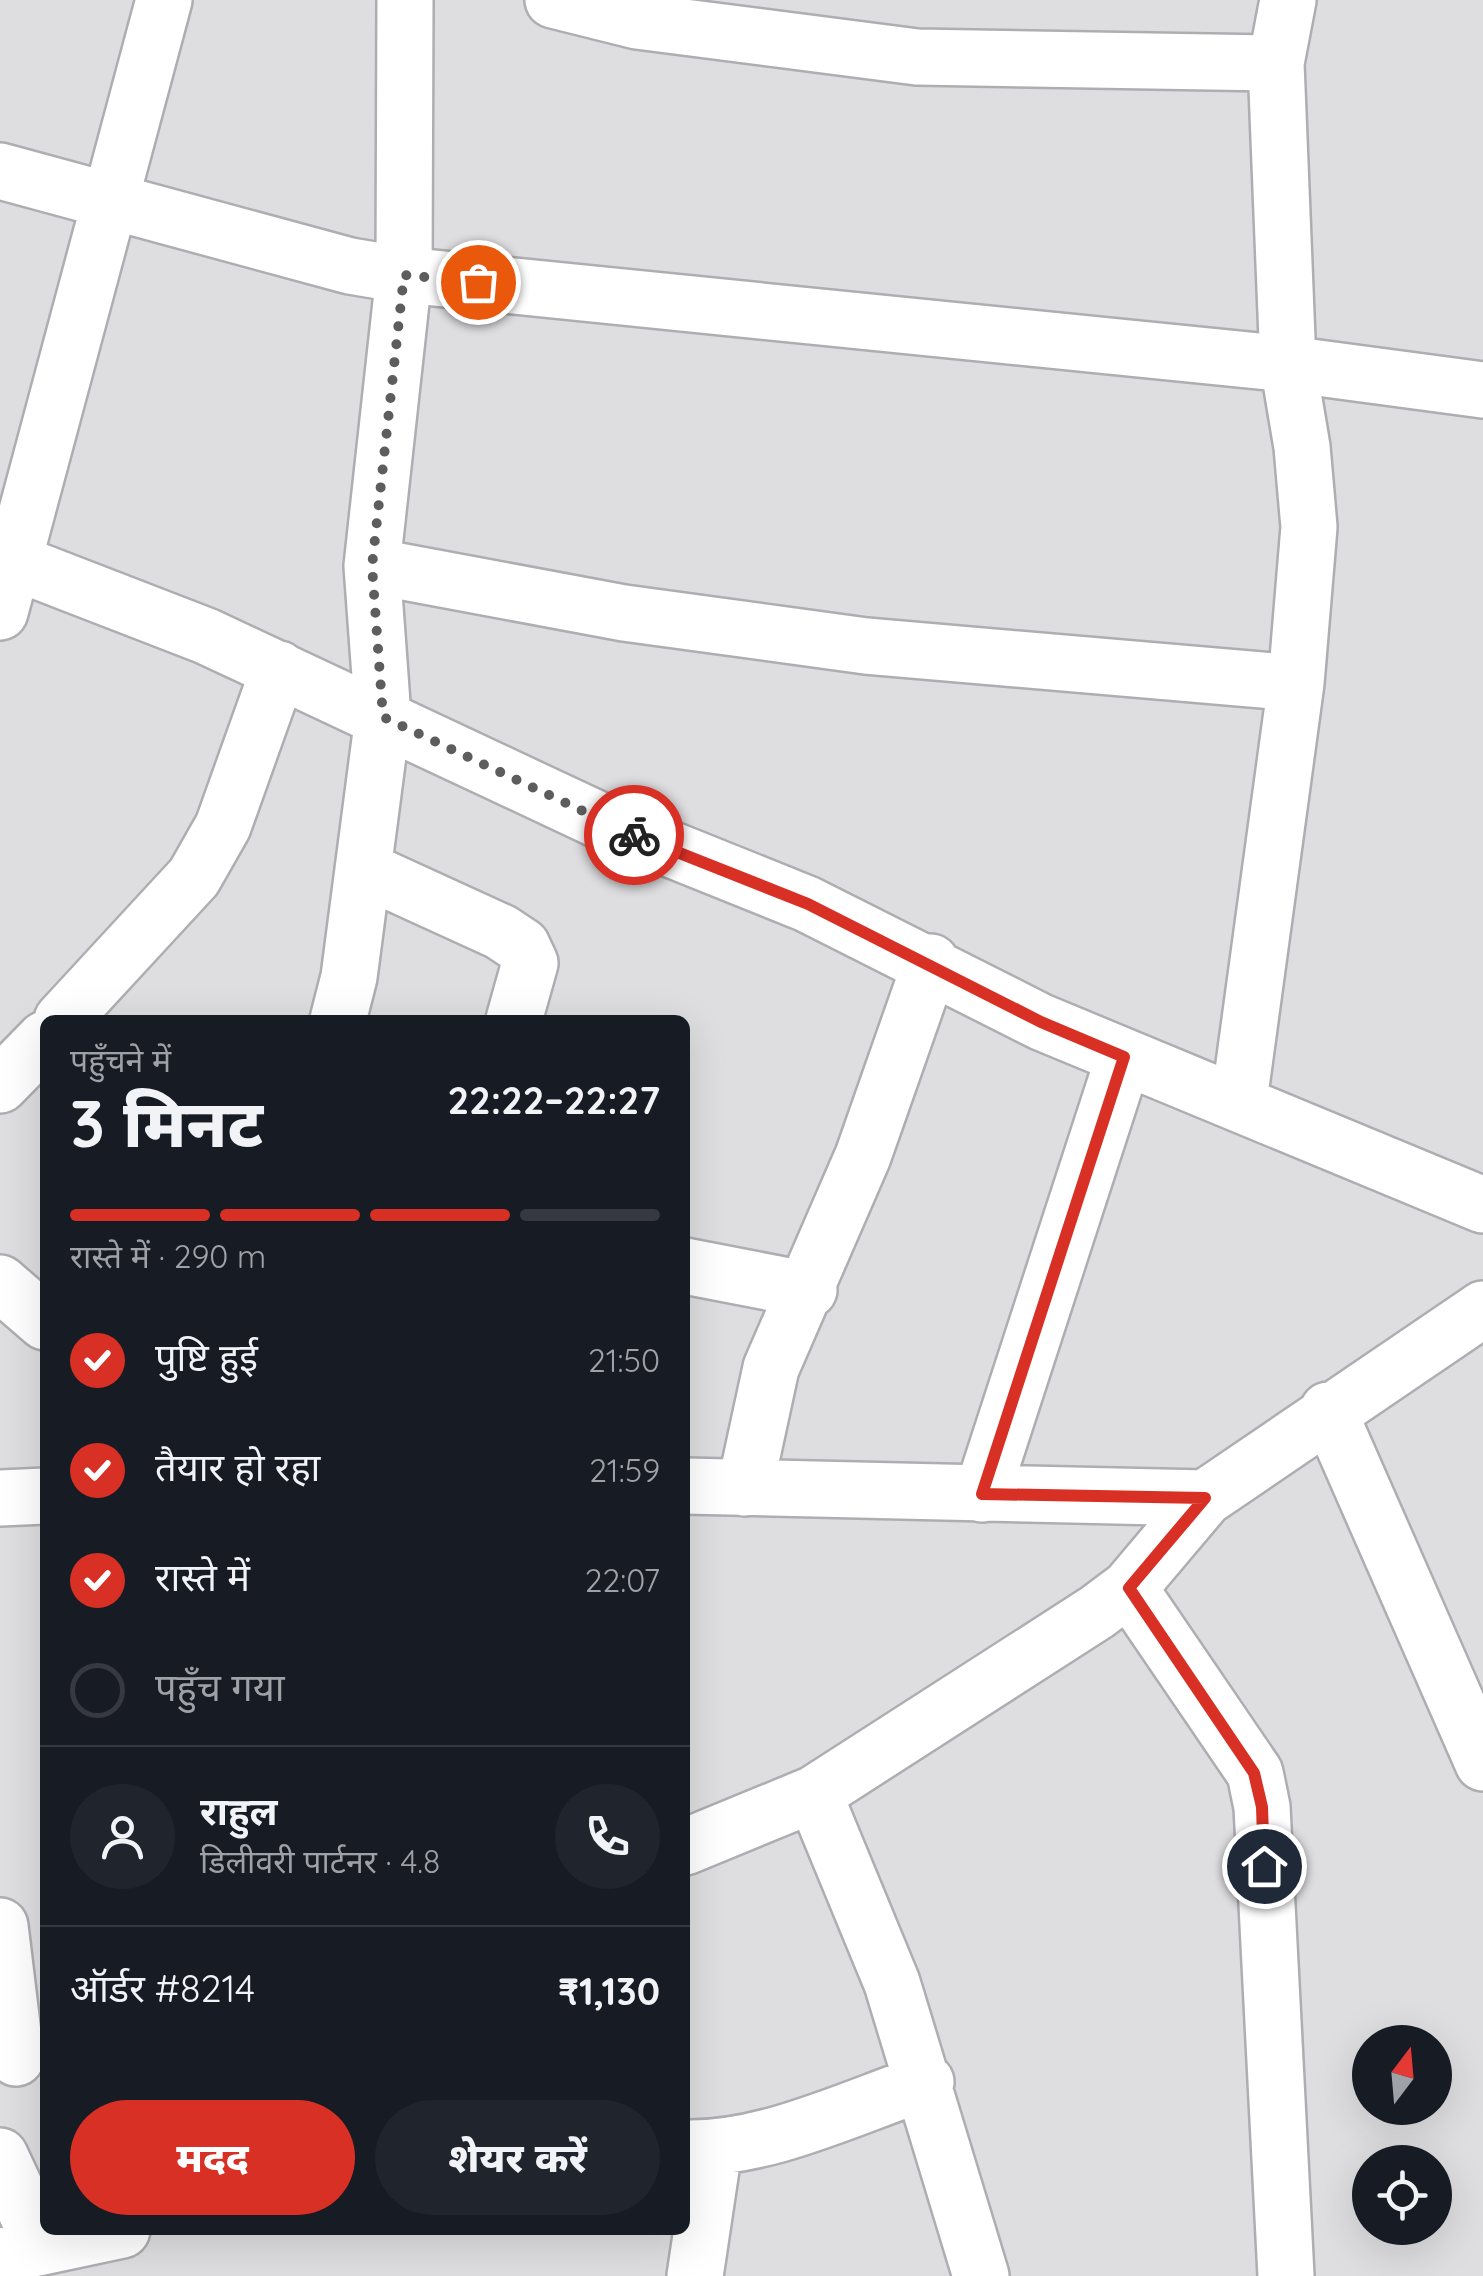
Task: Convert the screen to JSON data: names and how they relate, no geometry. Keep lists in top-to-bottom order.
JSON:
{
  "north": "top",
  "page": {
    "heading": ["3 मिनट", "पहुँचने में", "22:22–22:27"],
    "panel": [
      "राहुल",
      "डिलीवरी पार्टनर · 4.8",
      "ऑर्डर #8214",
      "₹1,130"
    ],
    "bar": "रास्ते में · 290 m",
    "list": [
      ["पुष्टि हुई", "21:50"],
      ["तैयार हो रहा", "21:59"],
      ["रास्ते में", "22:07"],
      "पहुँच गया"
    ],
    "buttons": ["मदद", "शेयर करें"]
  }
}
